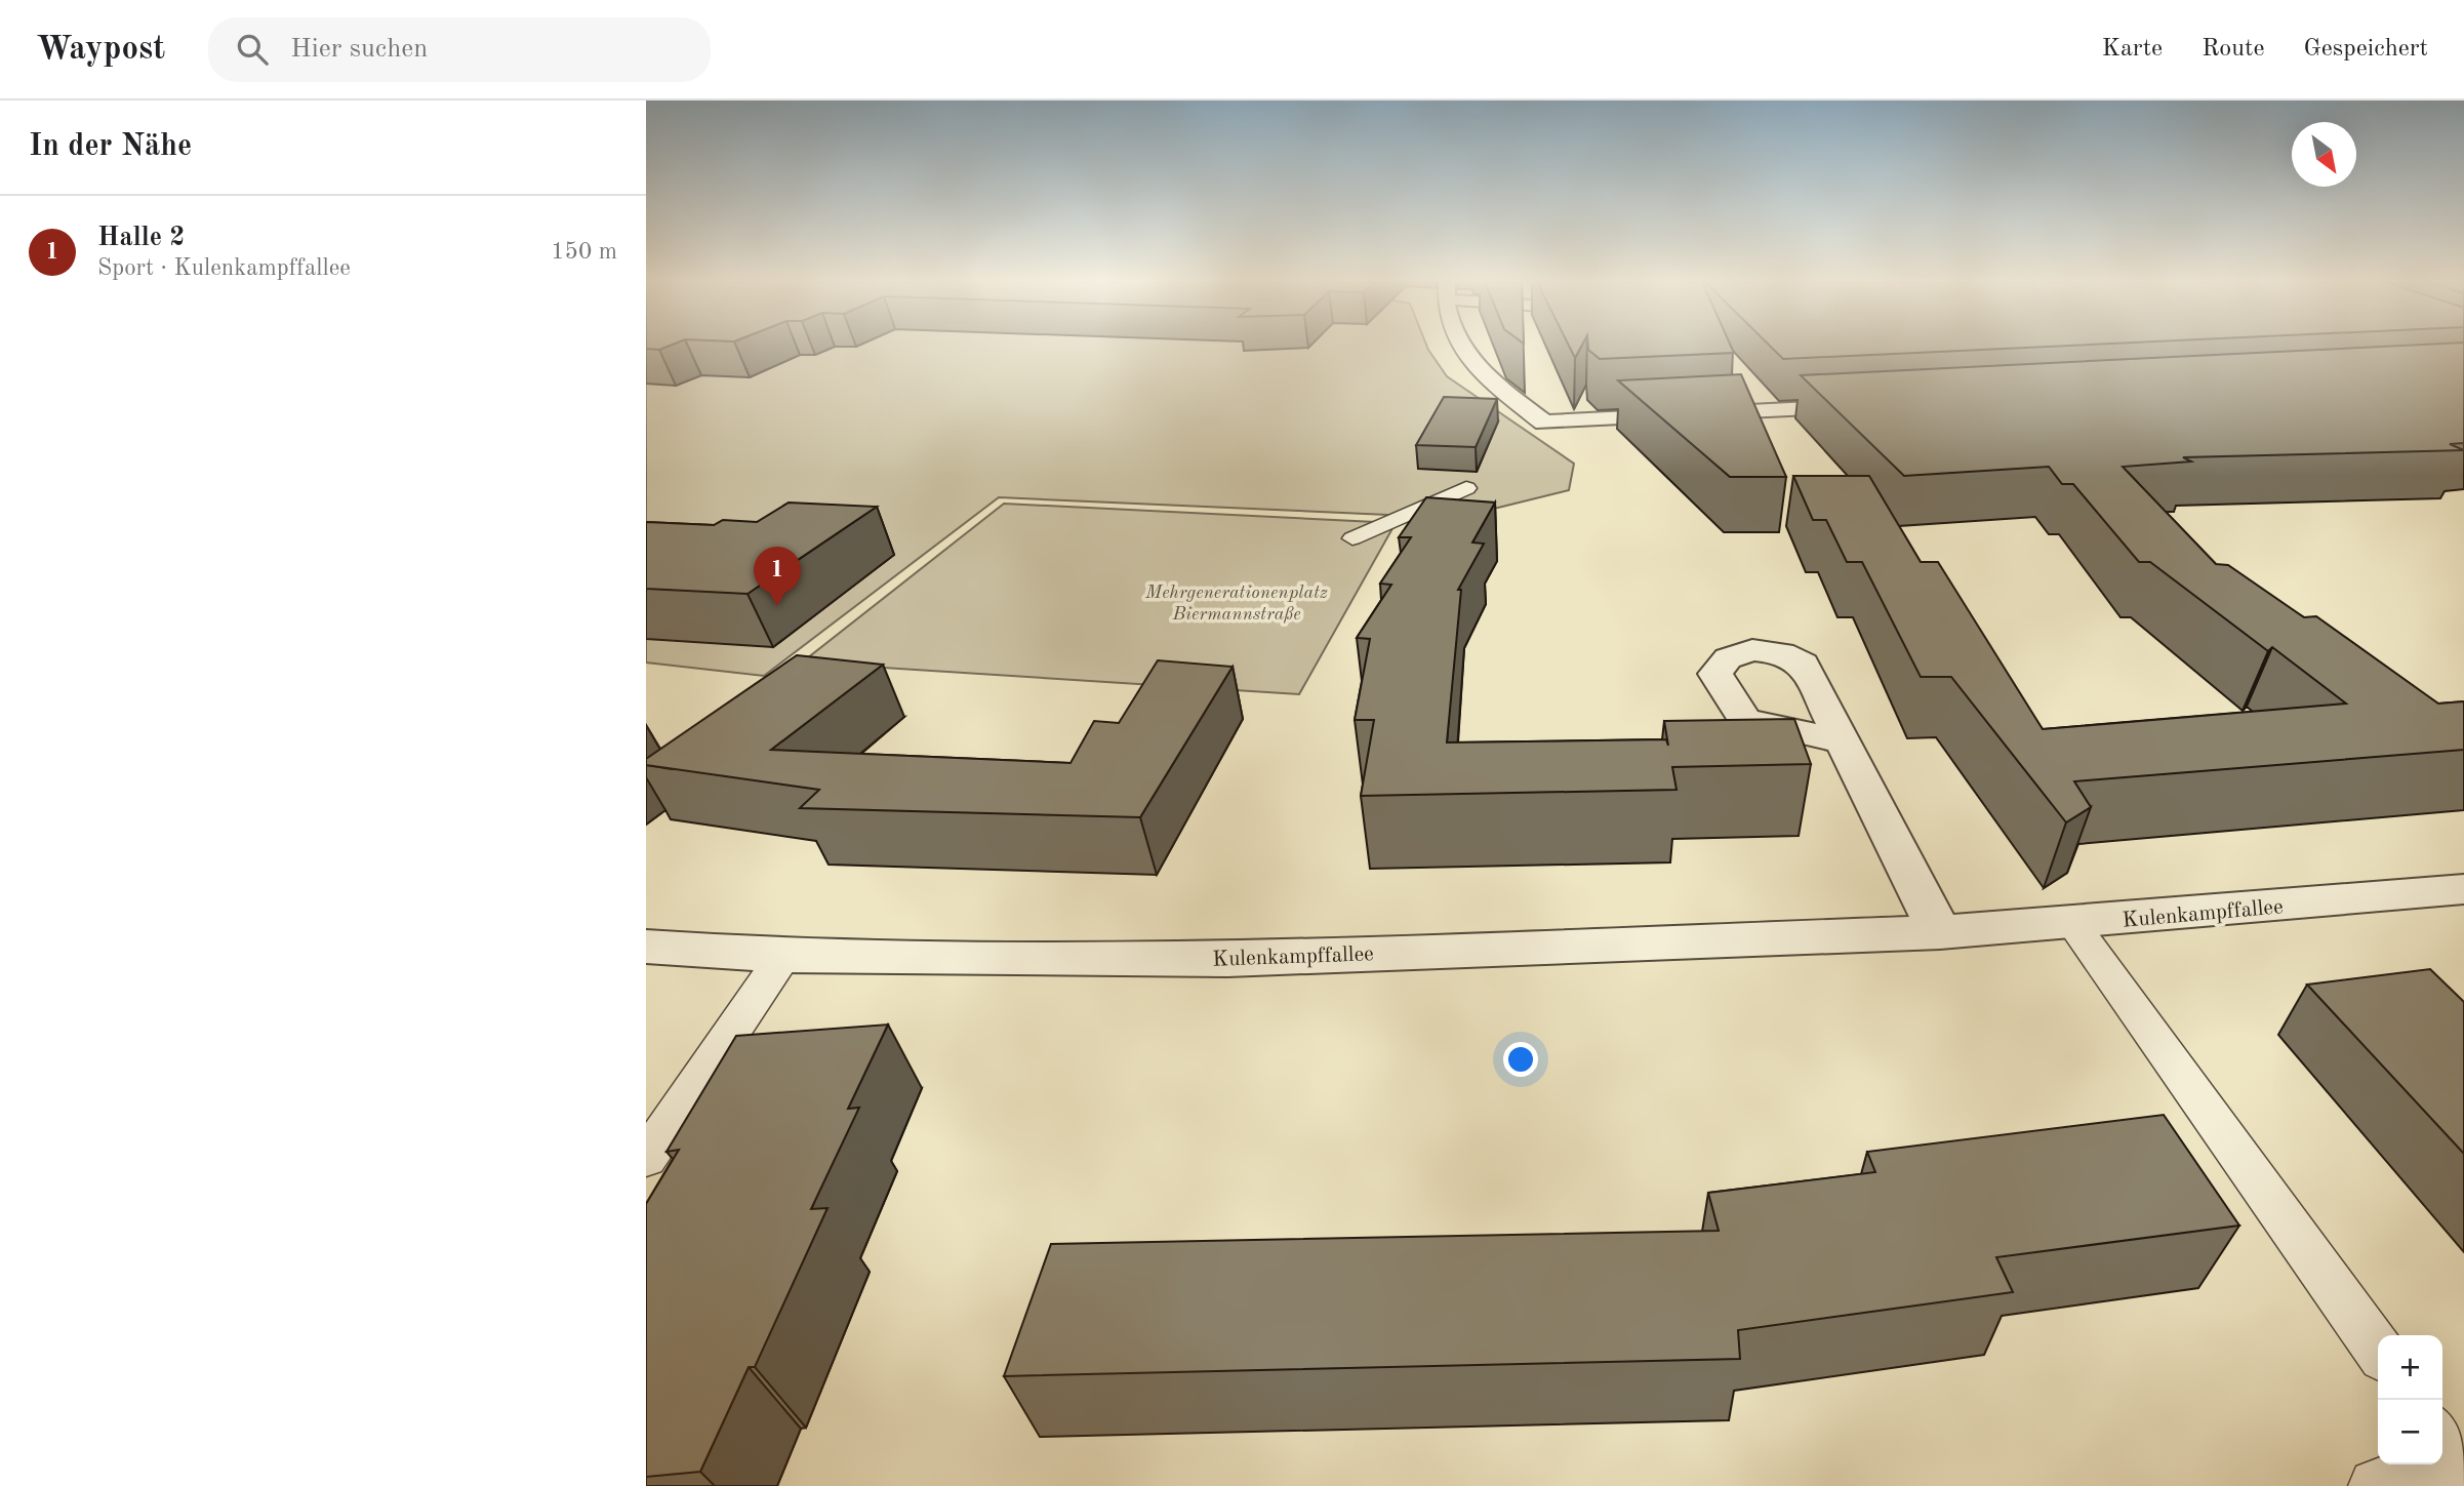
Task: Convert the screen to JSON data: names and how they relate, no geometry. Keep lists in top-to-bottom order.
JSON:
{
  "streets": {
    "street": ["Kulenkampffallee"]
  },
  "parks": ["Mehrgenerationenplatz Biermannstraße"],
  "north": "bottom right",
  "page": {
    "header": "Waypost",
    "search": "Hier suchen",
    "nav": ["Karte", "Route", "Gespeichert"],
    "heading": "In der Nähe",
    "list": [
      {
        "mark": "1",
        "name": "Halle 2",
        "note": "Sport · Kulenkampffallee",
        "value": "150 m"
      }
    ],
    "pins": "1",
    "map_buttons": ["+", "−"]
  }
}
